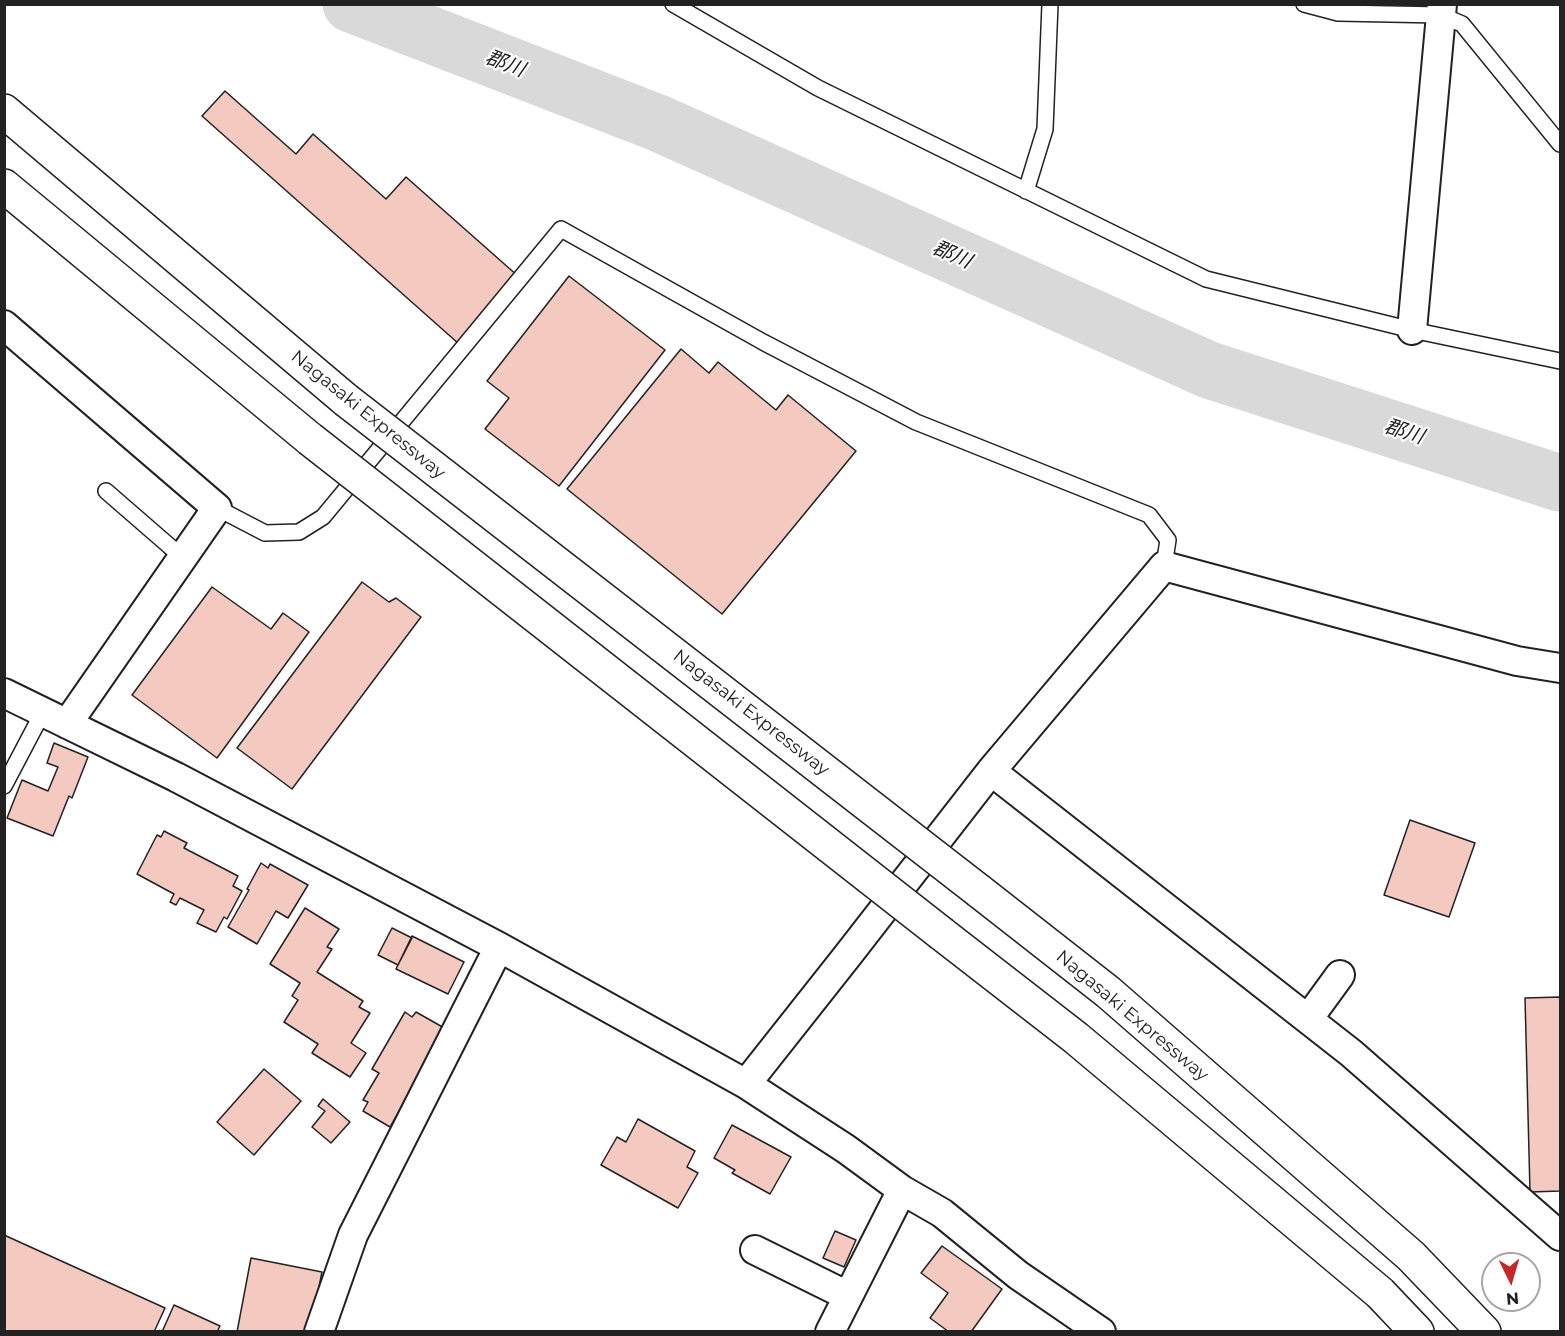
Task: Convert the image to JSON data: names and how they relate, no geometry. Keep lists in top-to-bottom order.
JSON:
{
  "streets": {
    "highway": ["Nagasaki Expressway"]
  },
  "water": ["郡川"],
  "north": "bottom"
}
